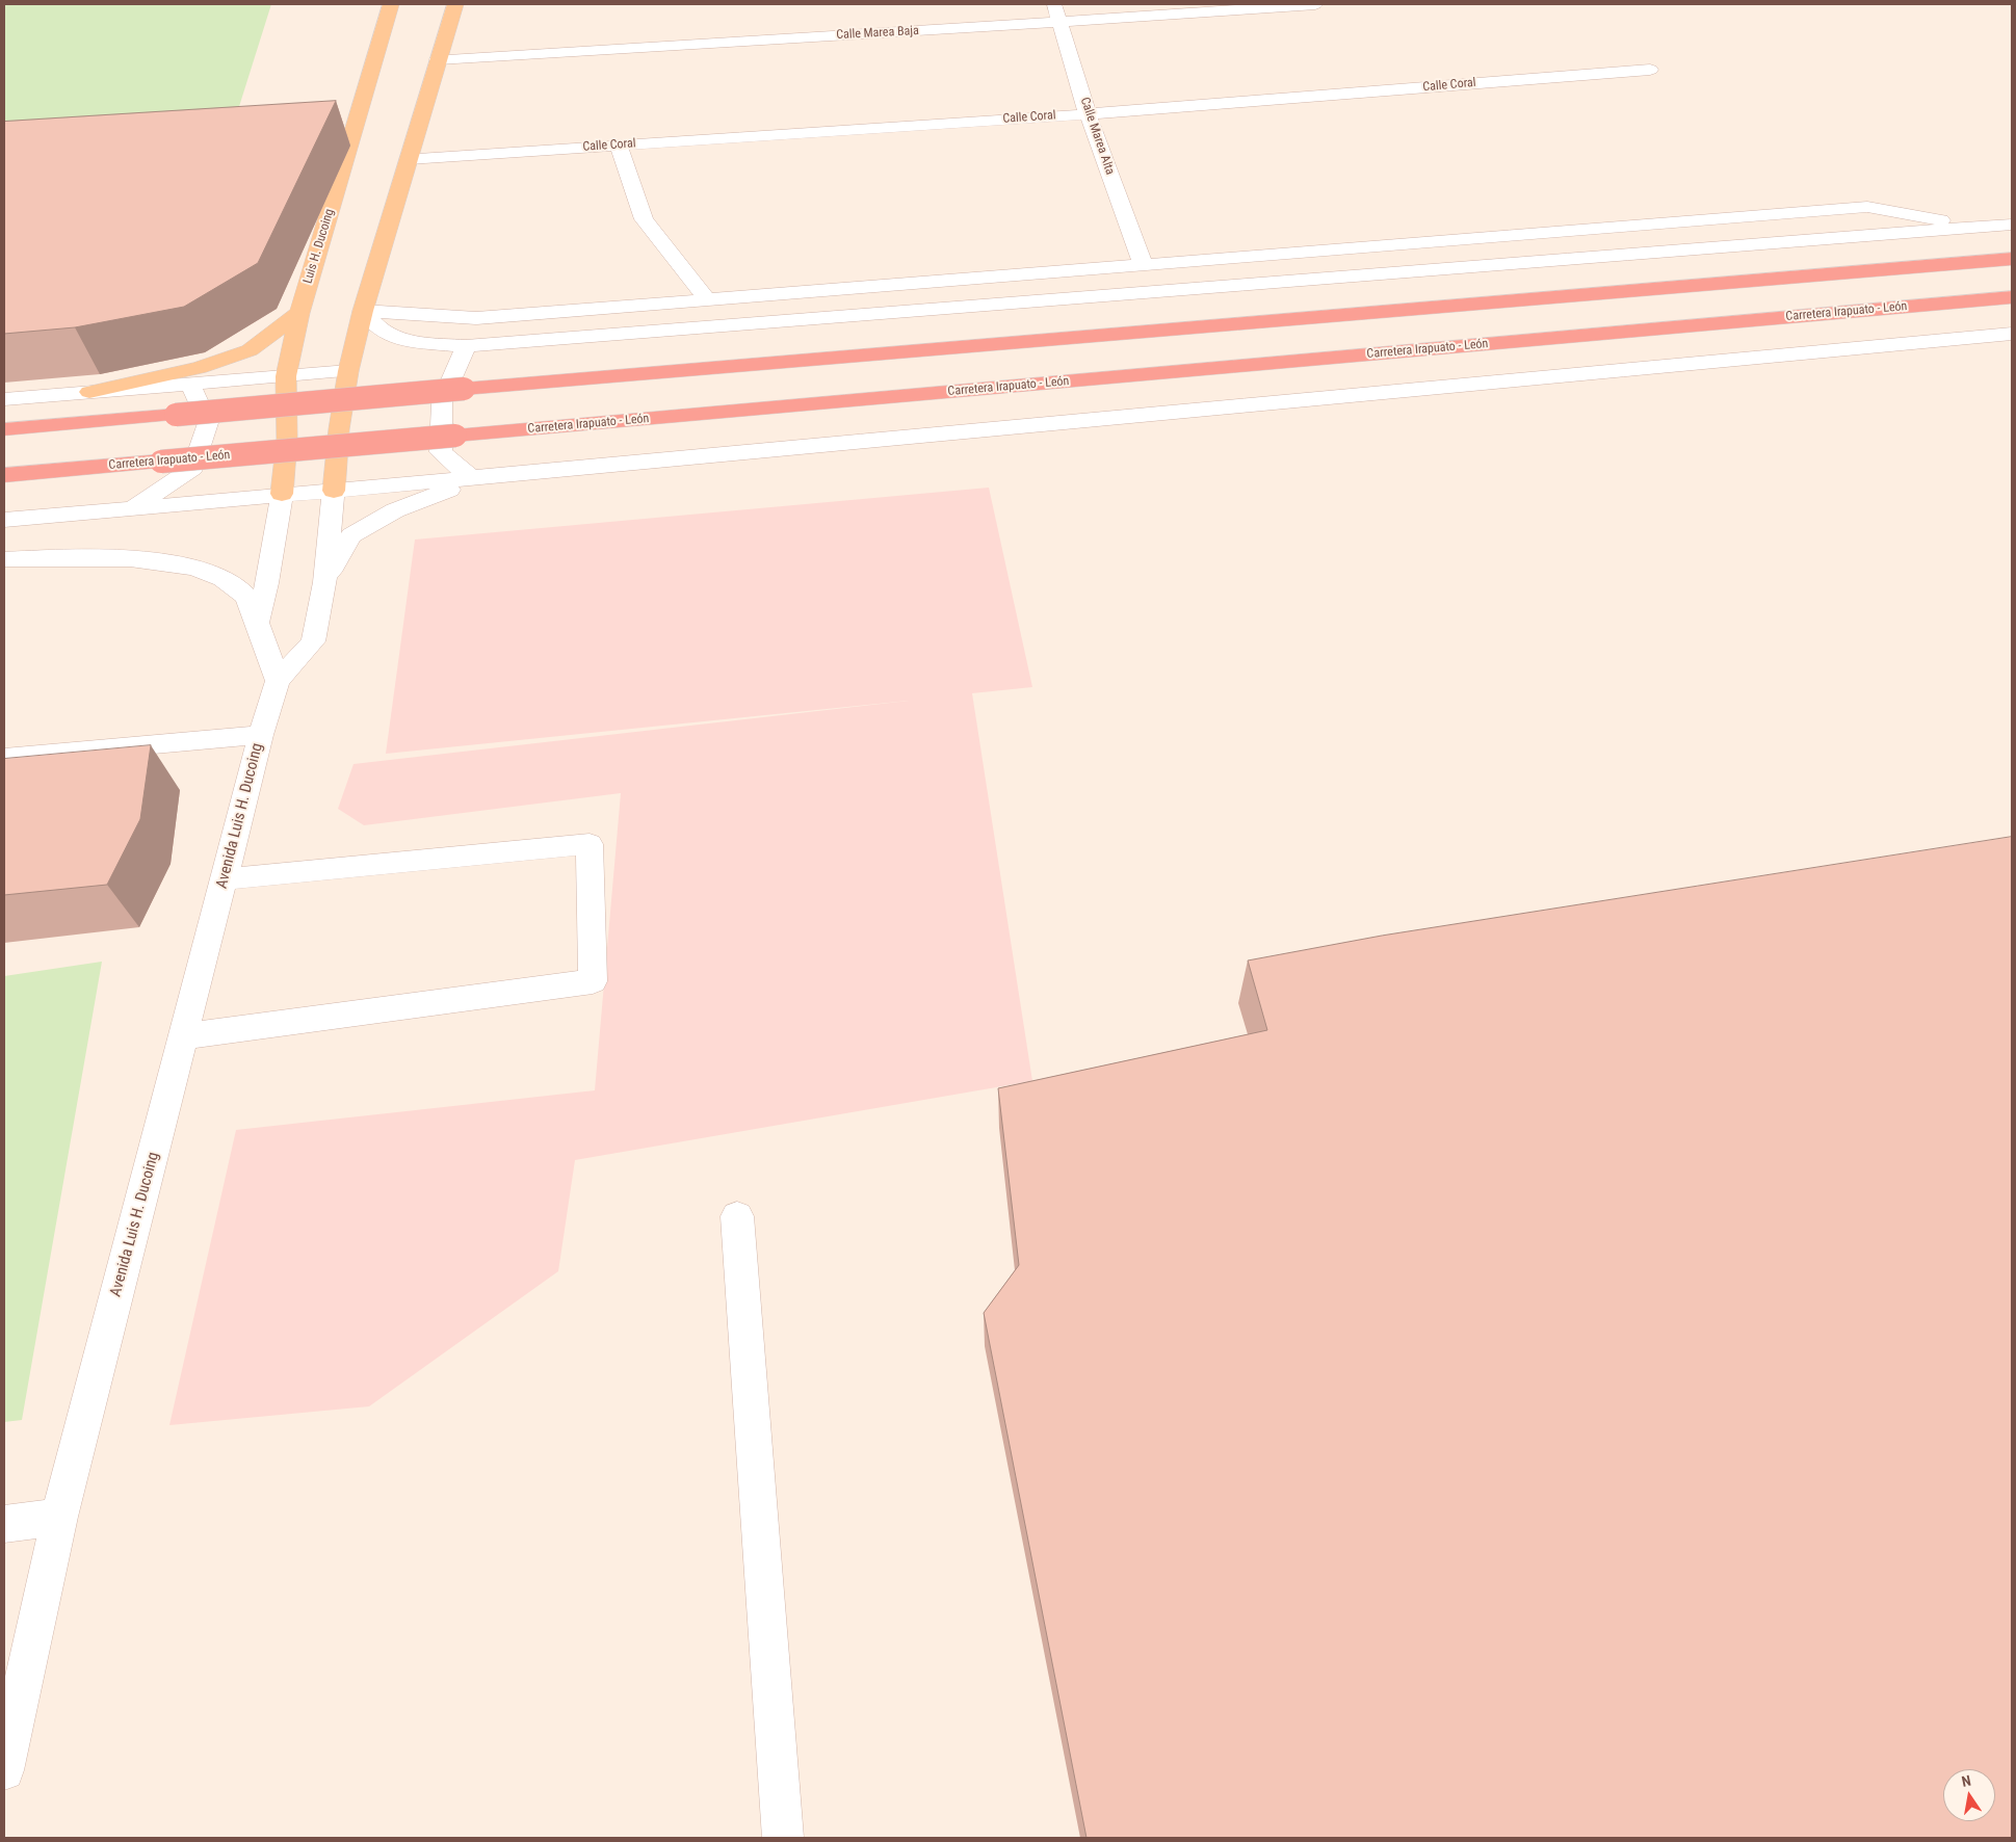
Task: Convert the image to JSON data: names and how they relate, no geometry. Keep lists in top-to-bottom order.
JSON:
{
  "streets": {
    "highway": ["Carretera Irapuato - León"],
    "main road": ["Luis H. Ducoing"],
    "street": [
      "Calle Marea Baja",
      "Calle Coral",
      "Calle Marea Alta",
      "Avenida Luis H. Ducoing"
    ]
  },
  "crossings": [
    ["Calle Marea Baja", "Calle Marea Alta"],
    ["Calle Coral", "Calle Marea Alta"]
  ],
  "north": "top"
}
